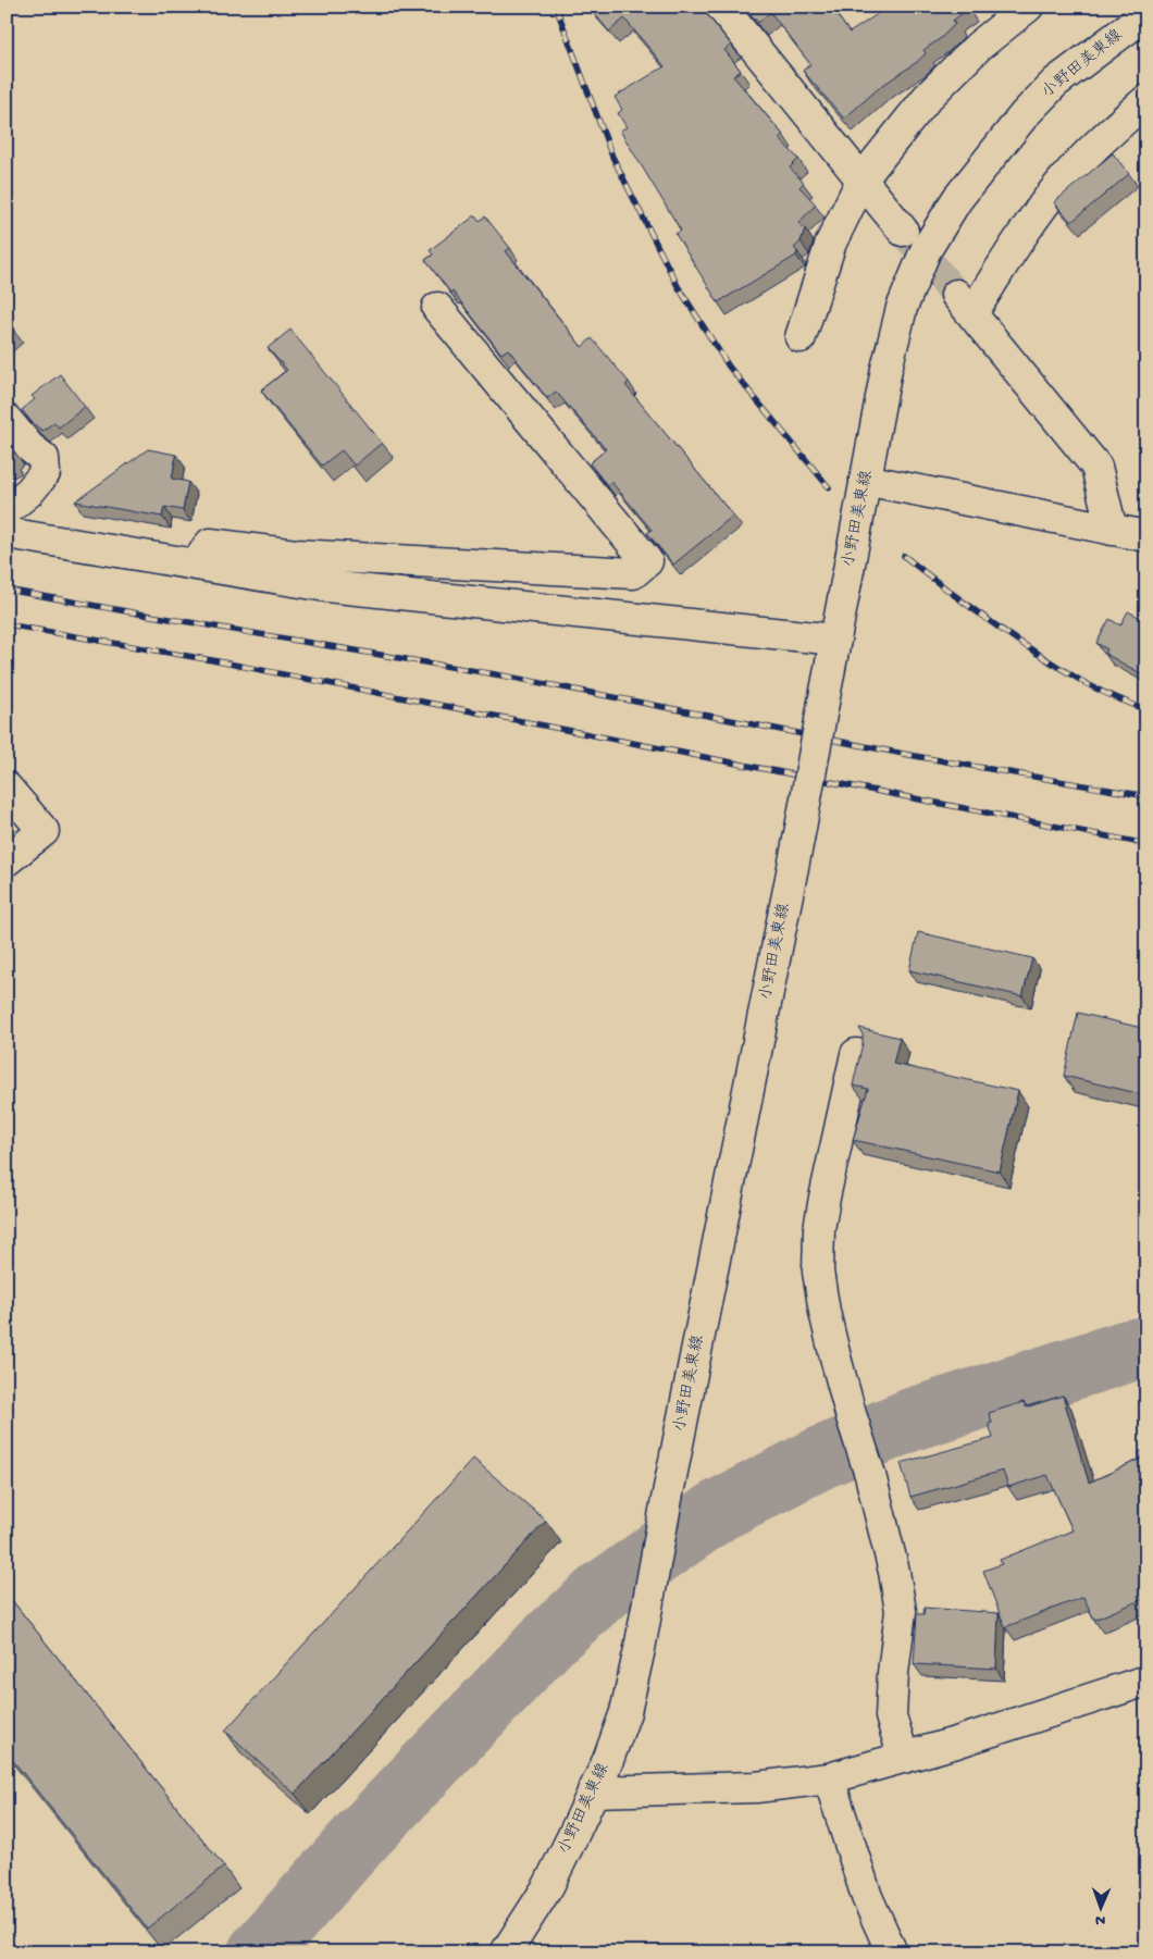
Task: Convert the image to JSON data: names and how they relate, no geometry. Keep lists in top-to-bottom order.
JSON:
{
  "streets": {
    "street": ["小野田美東線"]
  },
  "north": "bottom"
}
